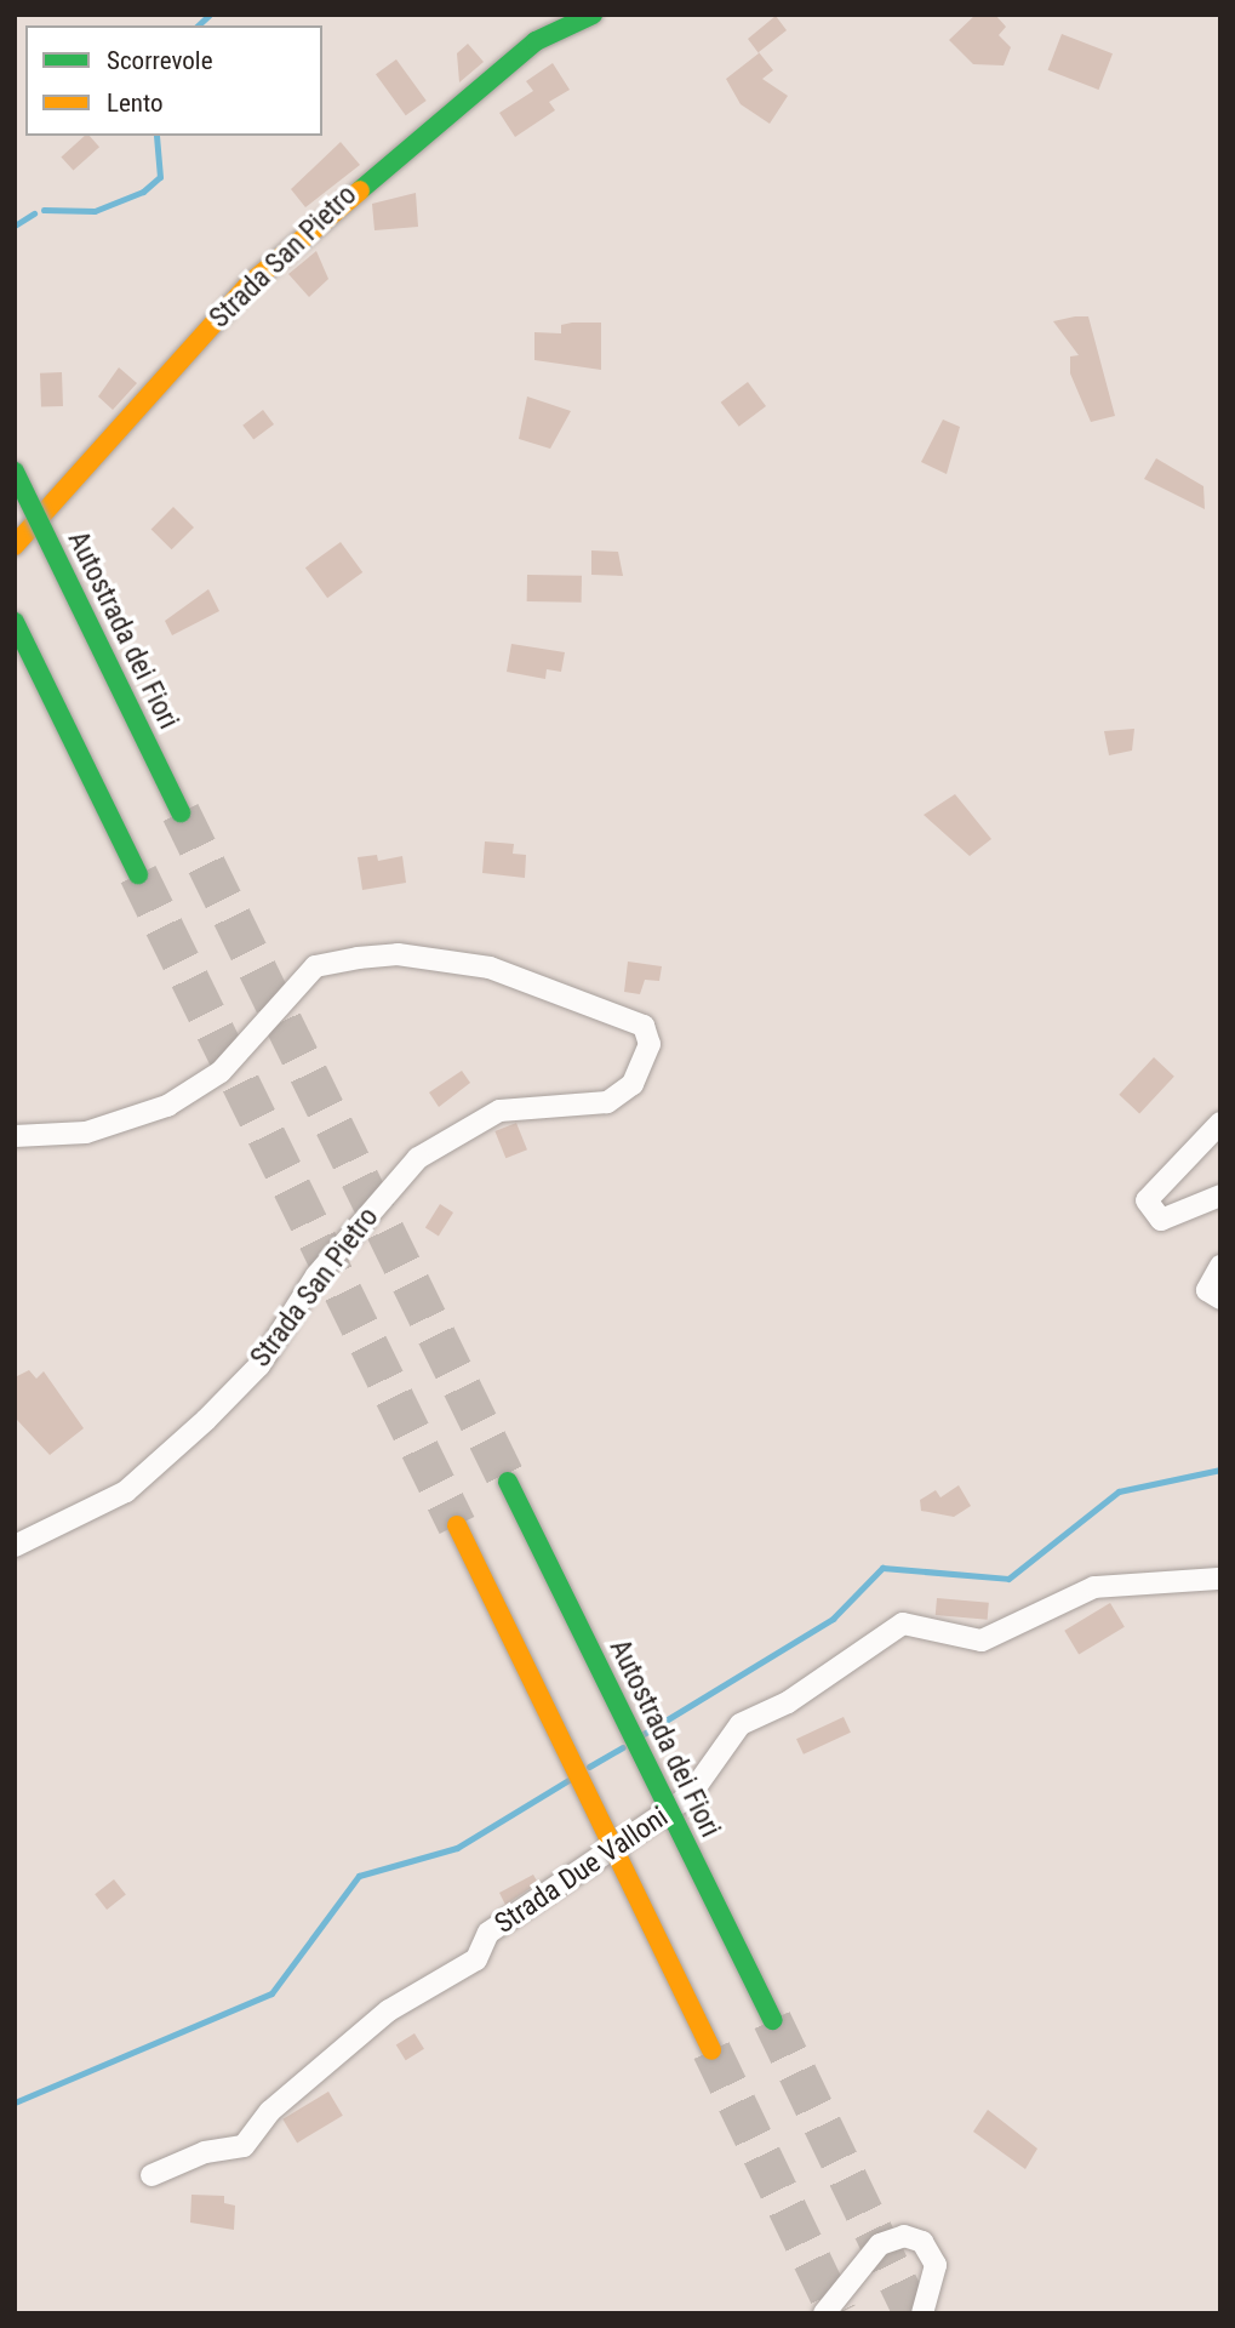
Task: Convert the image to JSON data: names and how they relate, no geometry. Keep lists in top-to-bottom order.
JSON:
{
  "streets": {
    "main road": ["Strada San Pietro", "Autostrada dei Fiori"],
    "street": ["Strada Due Valloni"]
  },
  "legend": ["Scorrevole", "Lento"]
}
